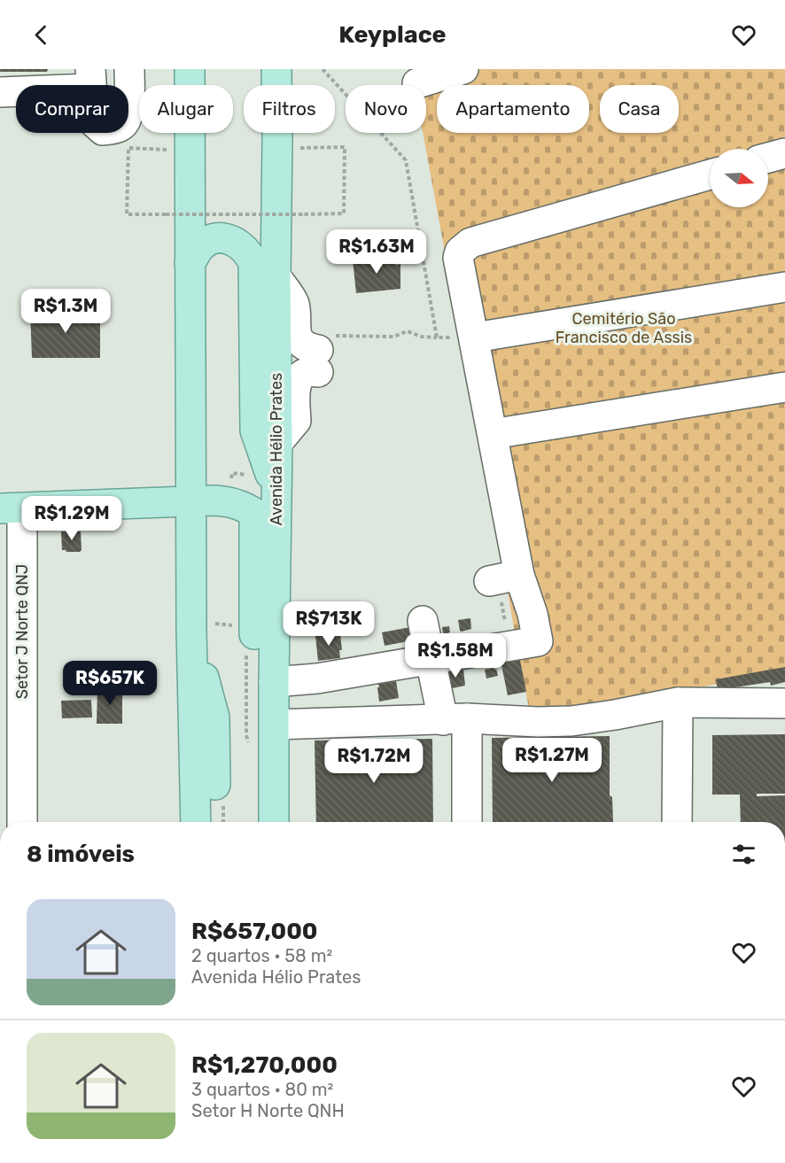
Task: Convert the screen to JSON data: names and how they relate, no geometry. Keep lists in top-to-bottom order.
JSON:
{
  "streets": {
    "main road": ["Avenida Hélio Prates", "Setor J Norte QNJ"]
  },
  "crossings": [
    ["Avenida Hélio Prates", "Setor J Norte QNJ"]
  ],
  "parks": ["Cemitério São Francisco de Assis"],
  "north": "right",
  "page": {
    "header": "Keyplace",
    "chip": [
      "Comprar",
      "Alugar",
      "Filtros",
      "Novo",
      "Apartamento",
      "Casa"
    ],
    "price": [
      "R$1.63M",
      "R$1.3M",
      "R$1.29M",
      "R$713K",
      "R$1.58M",
      "R$657K",
      "R$1.27M",
      "R$1.72M"
    ],
    "heading": "8 imóveis",
    "list": [
      {
        "name": "R$657,000",
        "note": "2 quartos · 58 m² · Avenida Hélio Prates"
      },
      {
        "name": "R$1,270,000",
        "note": "3 quartos · 80 m² · Setor H Norte QNH"
      }
    ]
  }
}
